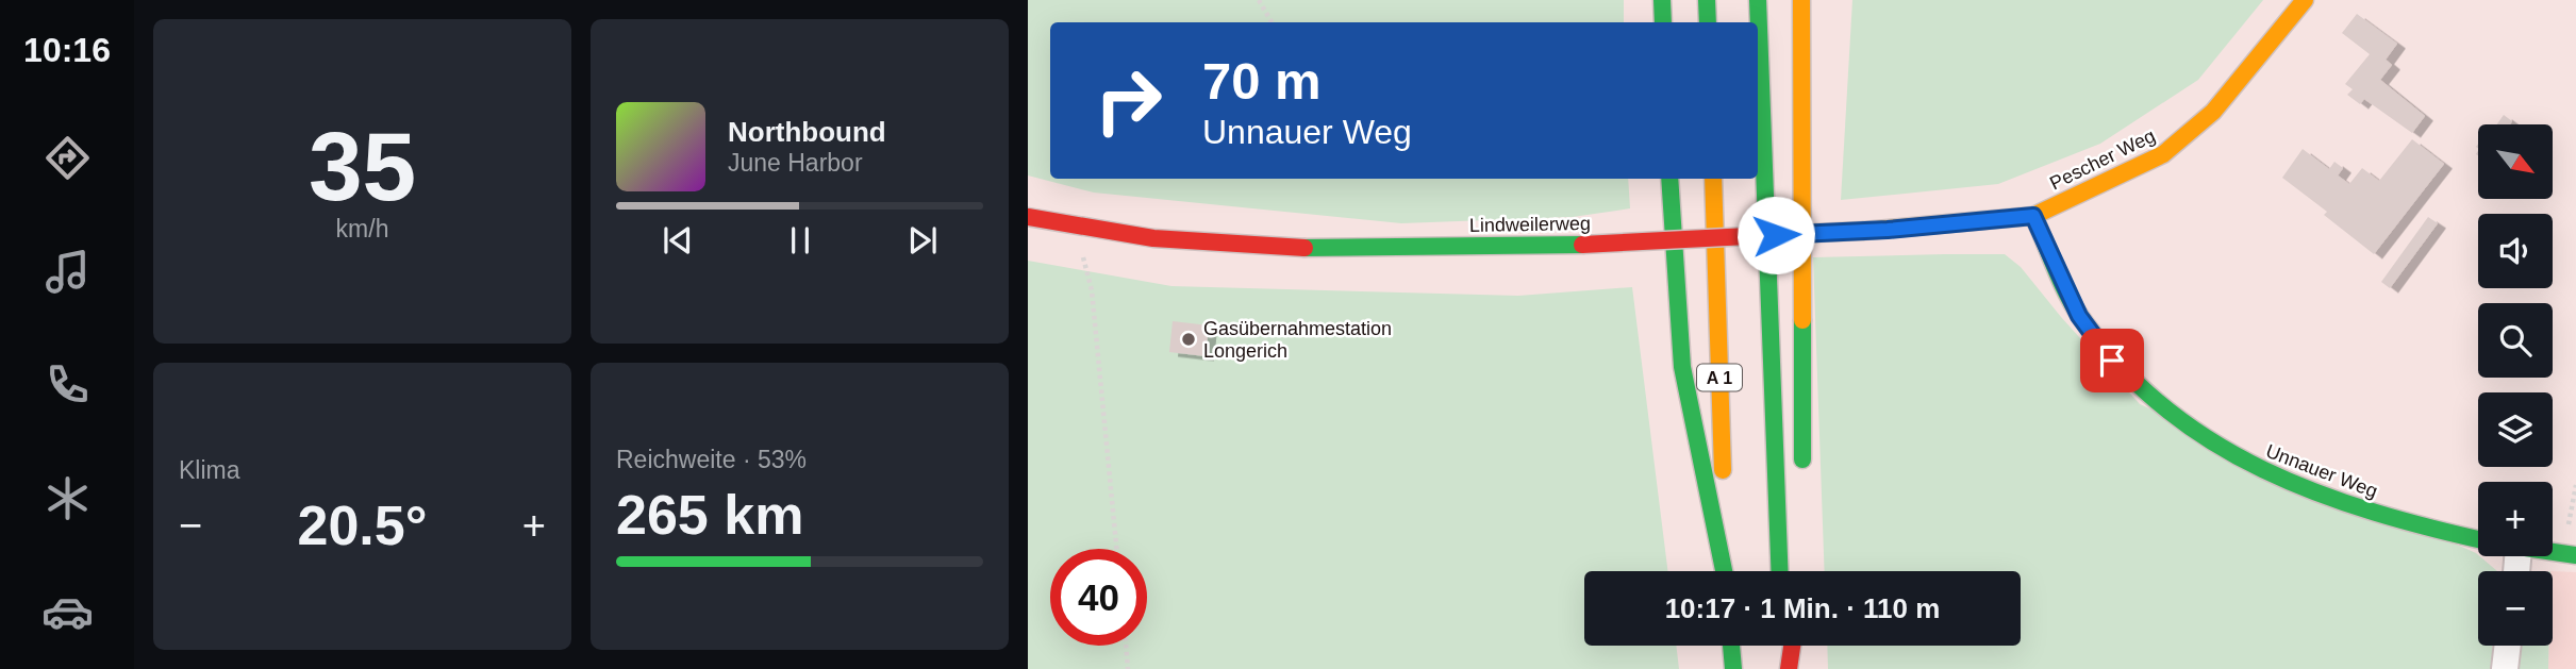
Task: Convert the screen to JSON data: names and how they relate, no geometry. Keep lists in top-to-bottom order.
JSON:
{
  "streets": {
    "main road": [
      "Pescher Weg",
      "Lindweilerweg",
      "A 1",
      "Unnauer Weg"
    ]
  },
  "crossings": [
    ["Pescher Weg", "Lindweilerweg"],
    ["Pescher Weg", "Unnauer Weg"],
    ["Lindweilerweg", "Unnauer Weg"]
  ],
  "places": ["Gasübernahmestation Longerich"],
  "north": "bottom right",
  "page": {
    "tabs": "10:16",
    "tile": [
      ["35", "km/h"],
      "Klima",
      ["Reichweite · 53%", "265 km"]
    ],
    "turn": ["70 m", "Unnauer Weg"],
    "song": ["Northbound", "June Harbor"],
    "map_buttons": ["+", "−"],
    "heat": ["−", "20.5°", "+"],
    "limit": "40",
    "trip": "10:17 · 1 Min. · 110 m"
  }
}
